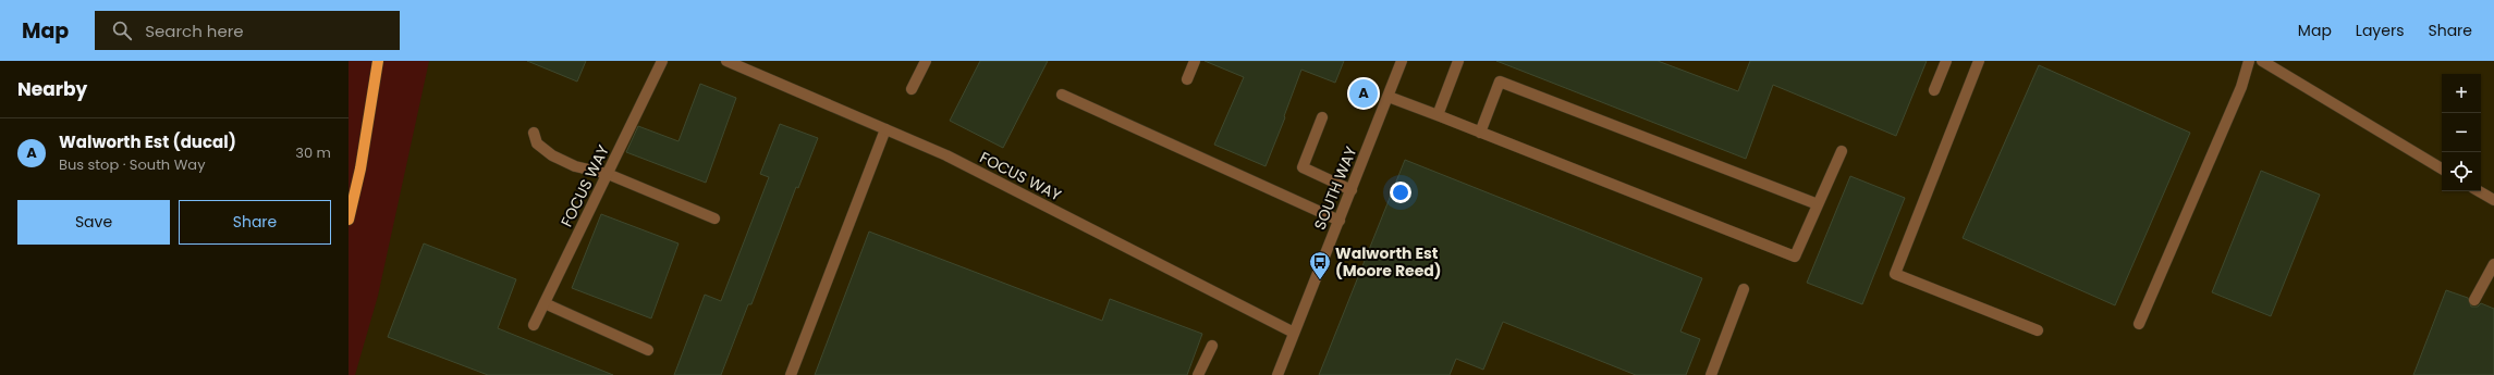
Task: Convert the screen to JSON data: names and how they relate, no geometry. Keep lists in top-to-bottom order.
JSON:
{
  "streets": {
    "street": ["FOCUS WAY", "SOUTH WAY"]
  },
  "crossings": [
    ["FOCUS WAY", "SOUTH WAY"]
  ],
  "places": {
    "bus stop": ["Walworth Est (Moore Reed)"]
  },
  "page": {
    "header": "Map",
    "search": "Search here",
    "nav": ["Map", "Layers", "Share"],
    "heading": "Nearby",
    "map_buttons": ["+", "−"],
    "pins": "A",
    "list": [
      {
        "mark": "A",
        "name": "Walworth Est (ducal)",
        "note": "Bus stop · South Way",
        "value": "30 m"
      }
    ],
    "buttons": ["Save", "Share"]
  }
}
